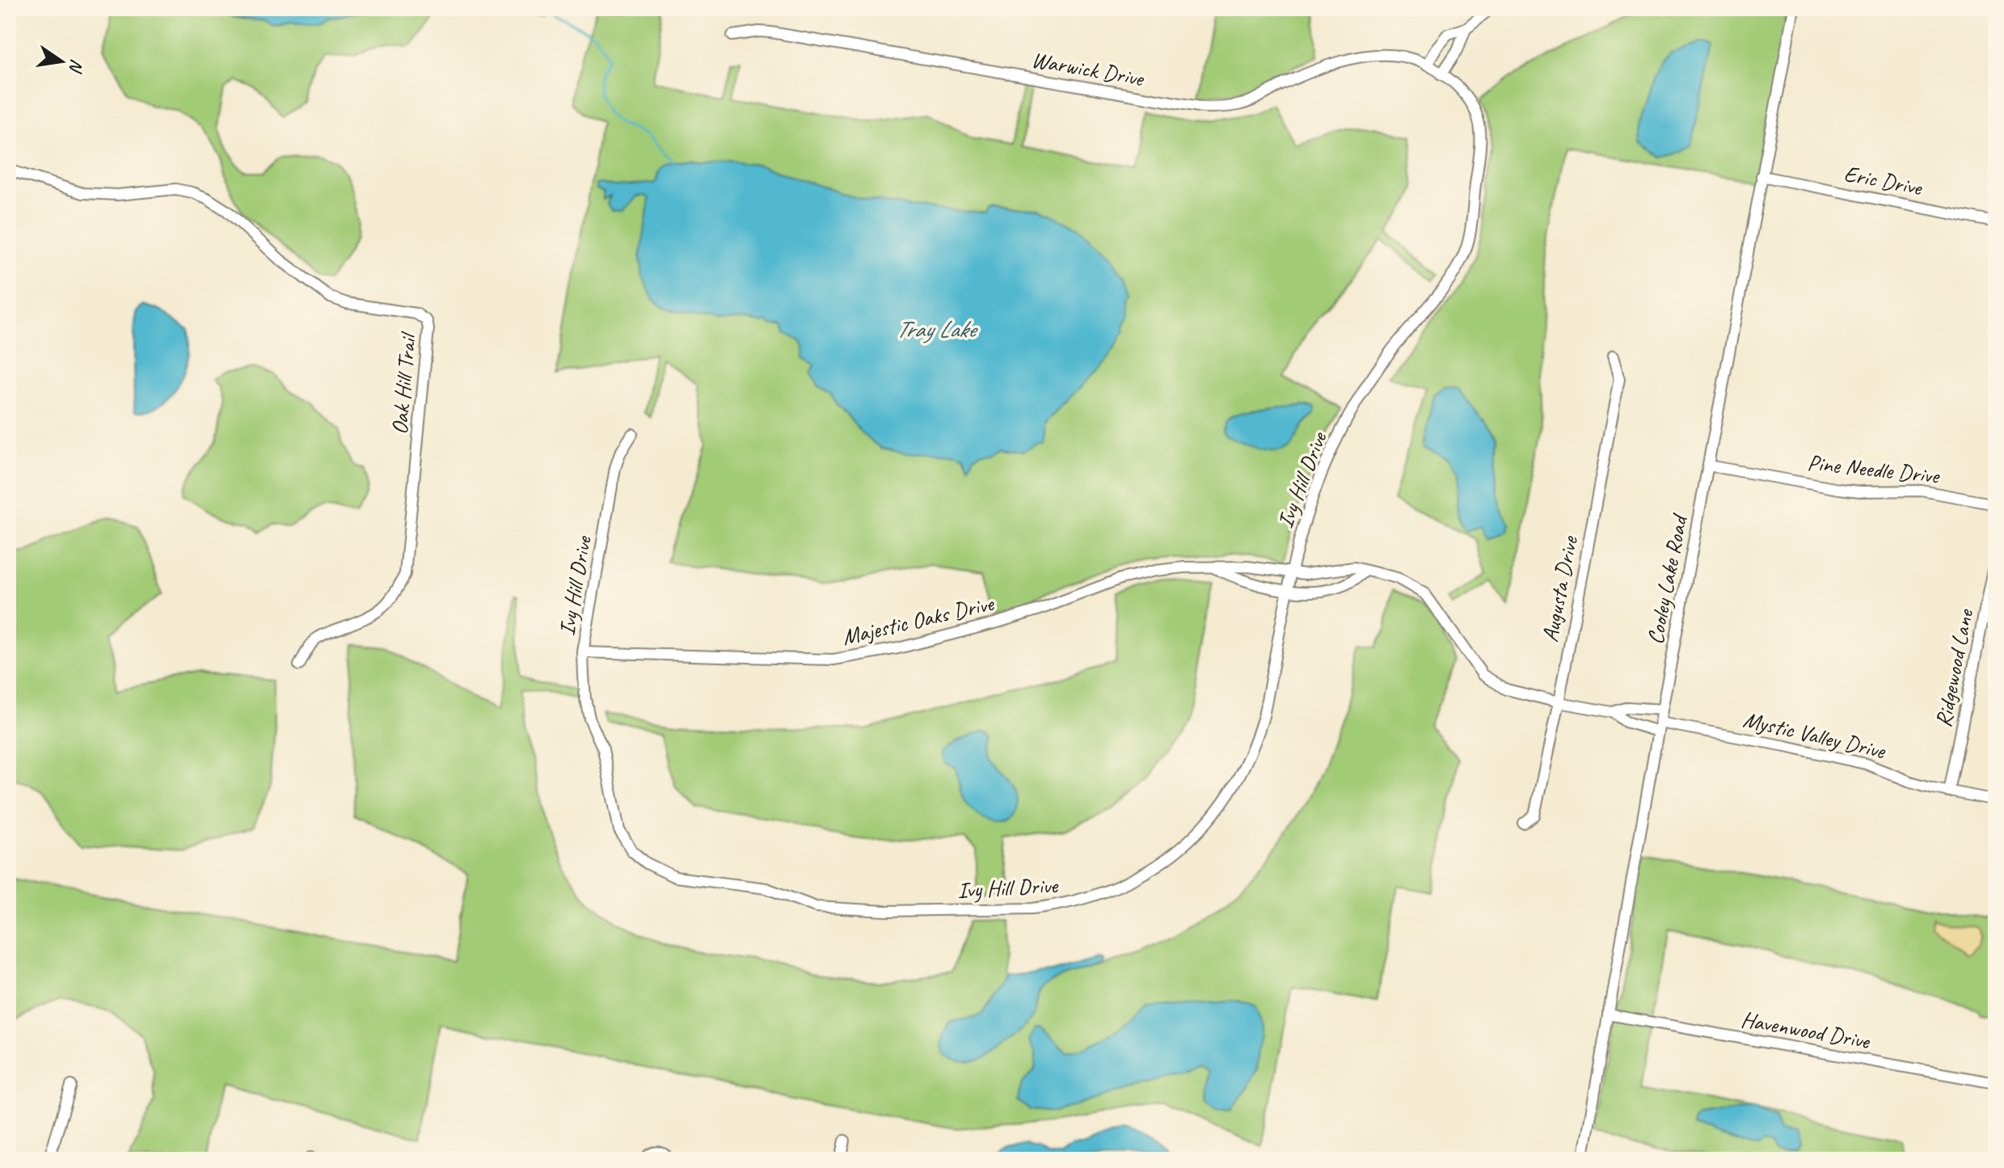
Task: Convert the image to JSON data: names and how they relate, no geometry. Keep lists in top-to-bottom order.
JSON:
{
  "streets": {
    "street": [
      "Warwick Drive",
      "Eric Drive",
      "Oak Hill Trail",
      "Pine Needle Drive",
      "Ivy Hill Drive",
      "Cooley Lake Road",
      "Augusta Drive",
      "Majestic Oaks Drive",
      "Ridgewood Lane",
      "Mystic Valley Drive",
      "Havenwood Drive"
    ]
  },
  "crossings": [
    ["Warwick Drive", "Ivy Hill Drive"],
    ["Eric Drive", "Cooley Lake Road"],
    ["Pine Needle Drive", "Cooley Lake Road"],
    ["Ivy Hill Drive", "Majestic Oaks Drive"],
    ["Cooley Lake Road", "Majestic Oaks Drive"],
    ["Cooley Lake Road", "Mystic Valley Drive"],
    ["Cooley Lake Road", "Havenwood Drive"],
    ["Augusta Drive", "Majestic Oaks Drive"],
    ["Majestic Oaks Drive", "Mystic Valley Drive"],
    ["Ridgewood Lane", "Mystic Valley Drive"]
  ],
  "water": ["Tray Lake"],
  "north": "right"
}
